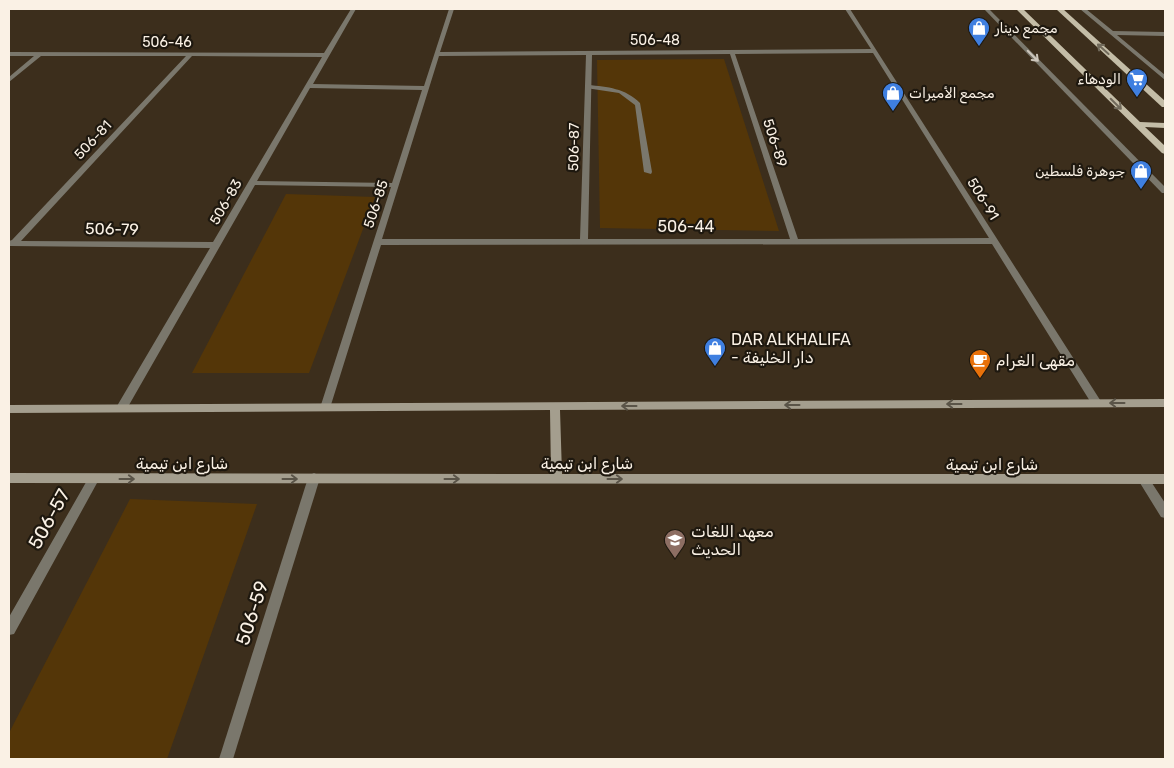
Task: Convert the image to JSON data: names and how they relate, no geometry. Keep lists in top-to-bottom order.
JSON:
{
  "streets": {
    "street": [
      "506-48",
      "506-46",
      "506-81",
      "506-89",
      "506-87",
      "506-91",
      "506-83",
      "506-85",
      "506-44",
      "506-79",
      "شارع ابن تيمية",
      "506-57",
      "506-59"
    ]
  },
  "crossings": [
    ["506-48", "506-89"],
    ["506-48", "506-87"],
    ["506-48", "506-91"],
    ["506-48", "506-85"],
    ["506-46", "506-81"],
    ["506-46", "506-83"],
    ["506-81", "506-79"],
    ["506-89", "506-44"],
    ["506-87", "506-44"],
    ["506-91", "506-44"],
    ["506-83", "506-79"],
    ["506-85", "506-44"],
    ["شارع ابن تيمية", "506-57"],
    ["شارع ابن تيمية", "506-59"]
  ],
  "places": {
    "shop": [
      "مجمع دينار",
      "مجمع الأميرات",
      "جوهرة فلسطين",
      "DAR ALKHALIFA - دار الخليفة"
    ],
    "supermarket": ["الودهاء"],
    "cafe": ["مقهى الغرام"],
    "school or university": ["معهد اللغات الحديث"]
  }
}
